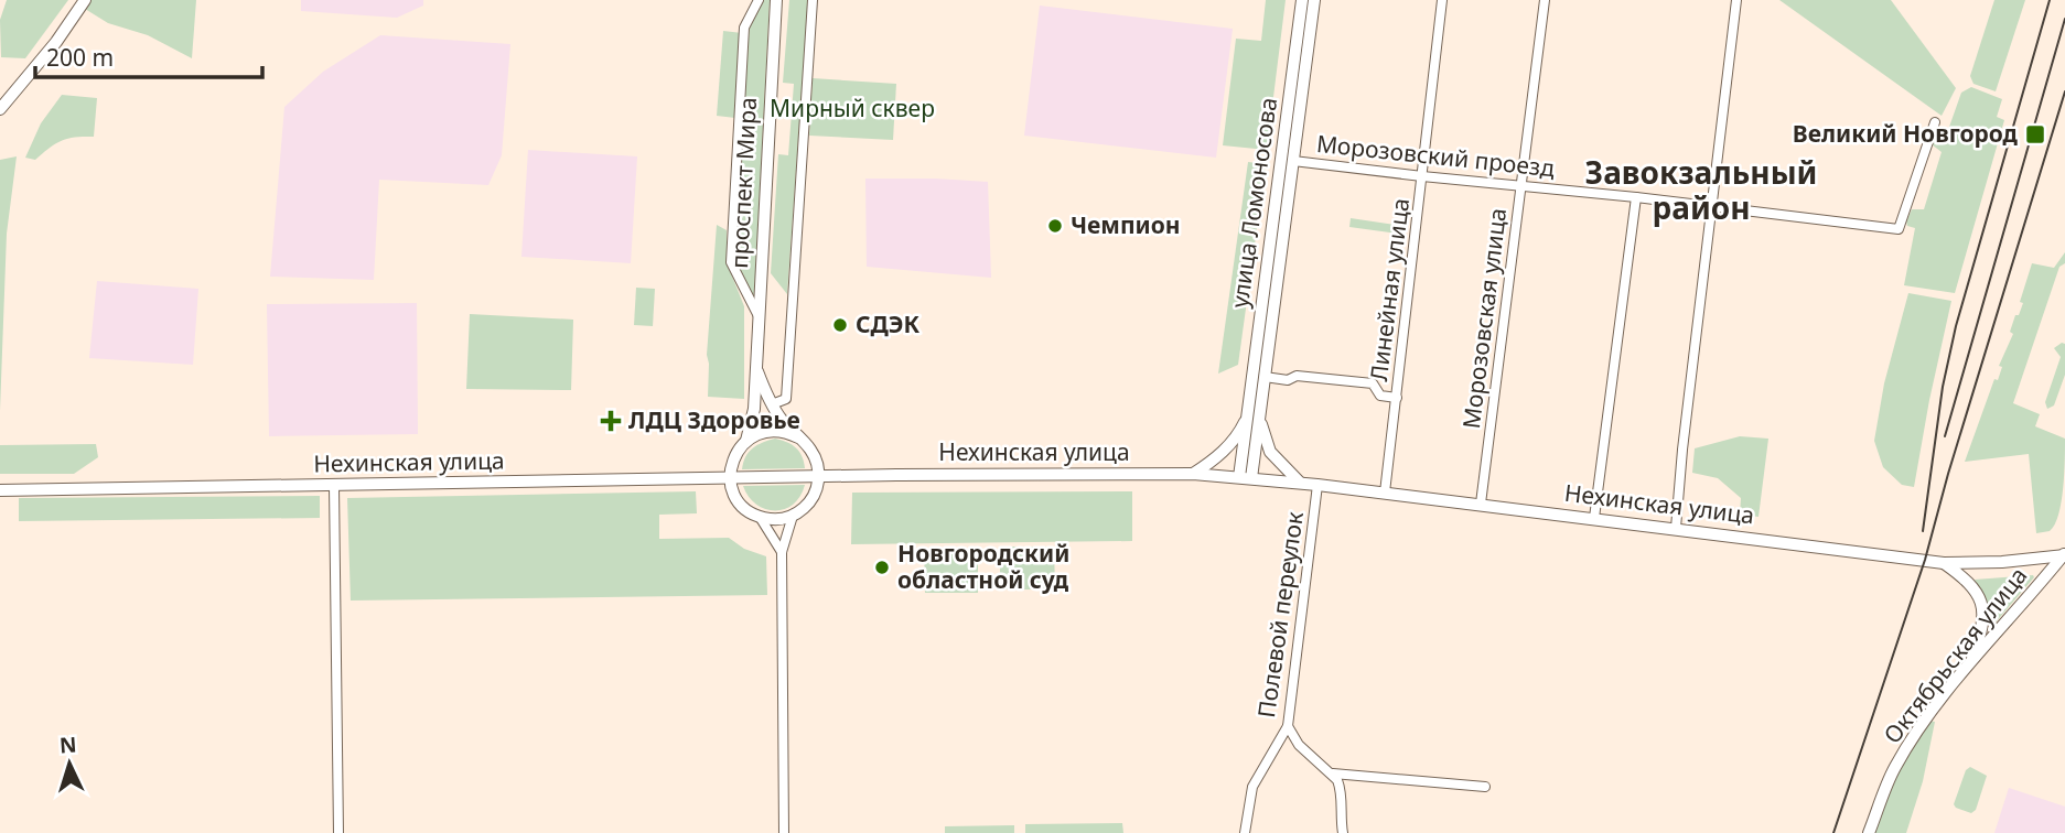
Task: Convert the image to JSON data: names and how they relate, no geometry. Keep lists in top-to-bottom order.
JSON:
{
  "streets": {
    "main road": [
      "проспект Мира",
      "улица Ломоносова",
      "Нехинская улица",
      "Октябрьская улица"
    ],
    "street": [
      "Морозовский проезд",
      "Линейная улица",
      "Морозовская улица",
      "Полевой переулок"
    ]
  },
  "crossings": [
    ["Морозовский проезд", "улица Ломоносова"],
    ["Морозовский проезд", "Линейная улица"],
    ["Морозовский проезд", "Морозовская улица"],
    ["проспект Мира", "Нехинская улица"],
    ["улица Ломоносова", "Нехинская улица"],
    ["Линейная улица", "Нехинская улица"],
    ["Морозовская улица", "Нехинская улица"],
    ["Нехинская улица", "Полевой переулок"],
    ["Нехинская улица", "Октябрьская улица"]
  ],
  "districts": ["Завокзальный район"],
  "parks": ["Мирный сквер"],
  "places": {
    "transit": ["Великий Новгород"],
    "other": ["Чемпион", "СДЭК", "Новгородский областной суд"],
    "health": ["ЛДЦ Здоровье"]
  },
  "scale_bar": "200 m",
  "north": "top"
}
